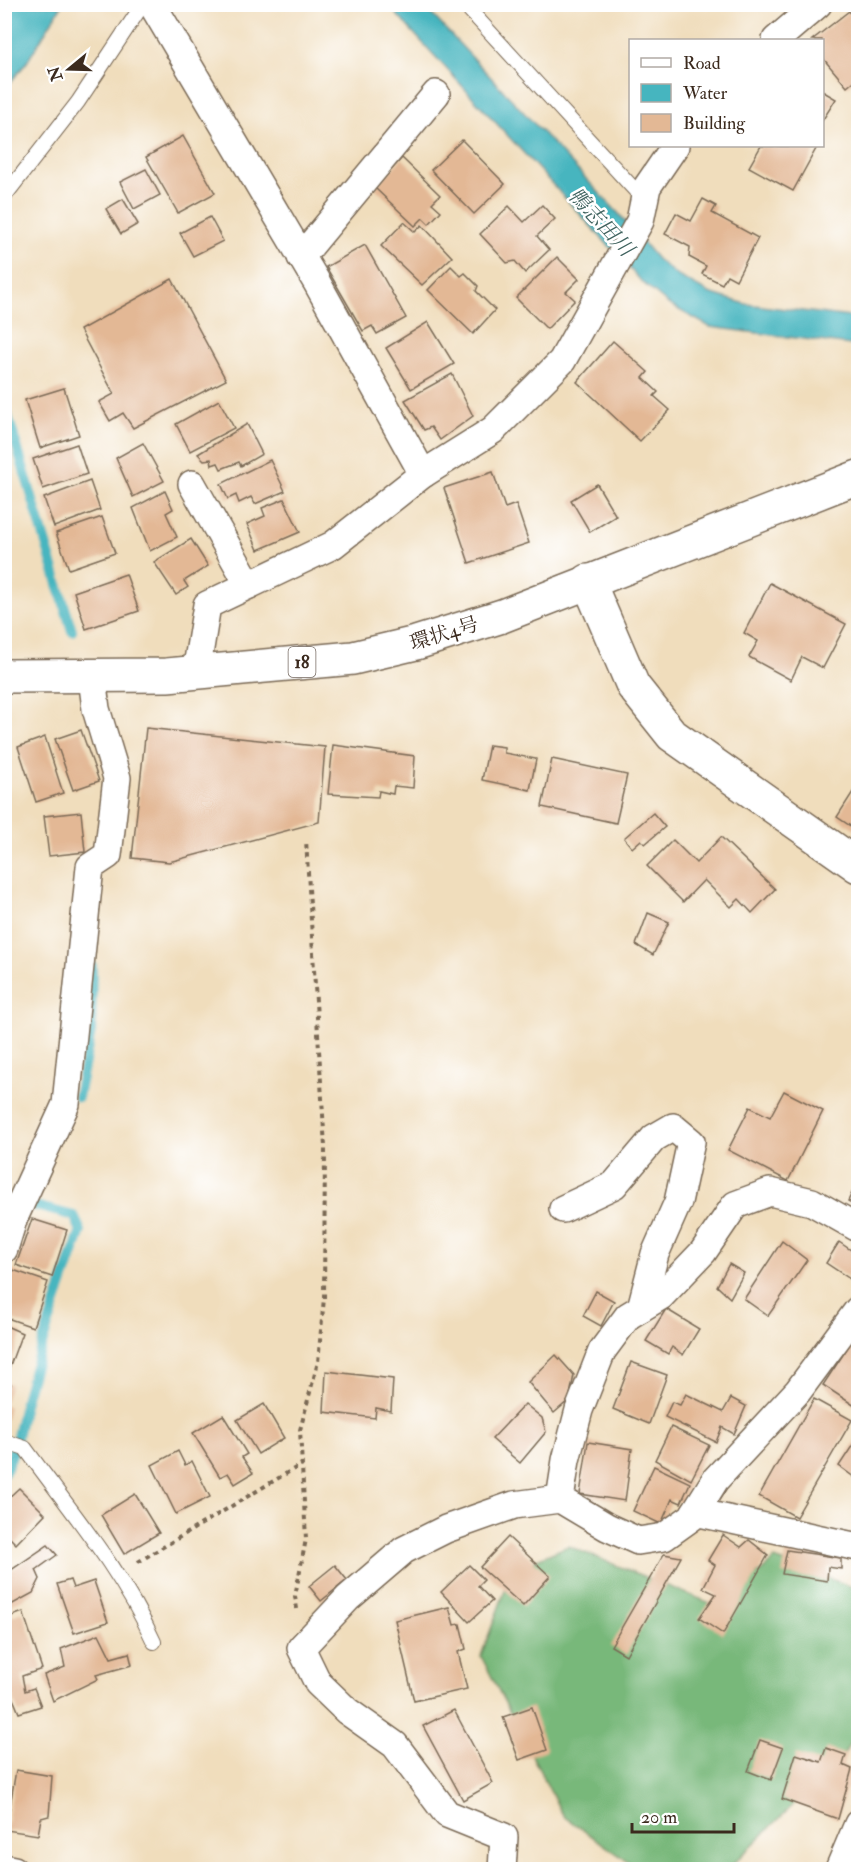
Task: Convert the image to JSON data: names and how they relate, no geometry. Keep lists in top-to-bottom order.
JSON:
{
  "streets": {
    "main road": ["環状4号", "18"]
  },
  "water": ["鴨志田川"],
  "legend": ["Road", "Water", "Building"],
  "scale_bar": "20 m",
  "north": "left"
}
